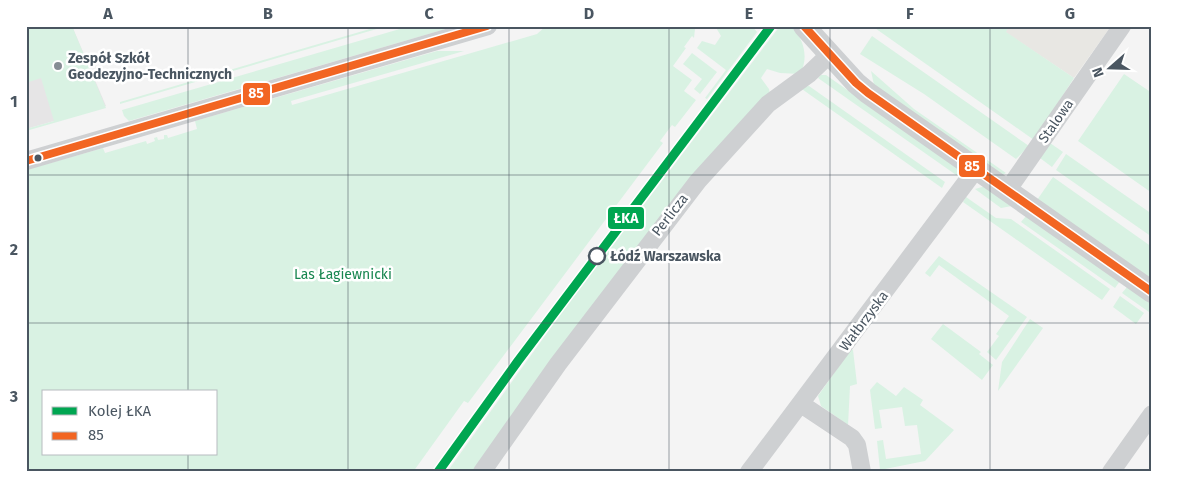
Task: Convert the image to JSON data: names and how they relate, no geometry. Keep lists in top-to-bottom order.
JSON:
{
  "streets": {
    "street": ["Stalowa", "Perlicza", "Wałbrzyska"]
  },
  "parks": ["Las Łagiewnicki"],
  "places": ["Zespół Szkół Geodezyjno-Technicznych", "Łódź Warszawska"],
  "lines": ["rail line ŁKA", "transit line 85"],
  "legend": ["Kolej ŁKA", "85"],
  "north": "left",
  "grid": {
    "columns": [
      "A",
      "B",
      "C",
      "D",
      "E",
      "F",
      "G"
    ],
    "rows": ["1", "2", "3"]
  }
}
